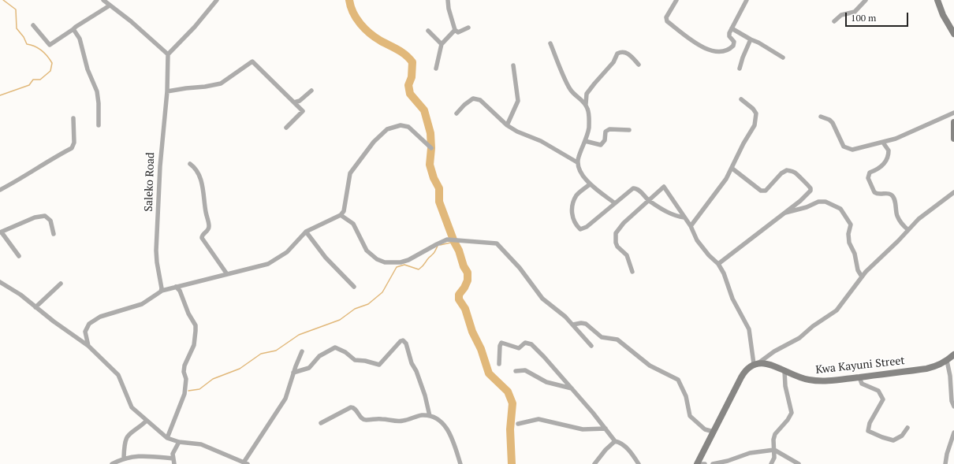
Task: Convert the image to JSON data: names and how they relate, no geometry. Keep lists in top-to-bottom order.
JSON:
{
  "streets": {
    "street": ["Saleko Road", "Kwa Kayuni Street"]
  },
  "scale_bar": "100 m"
}
